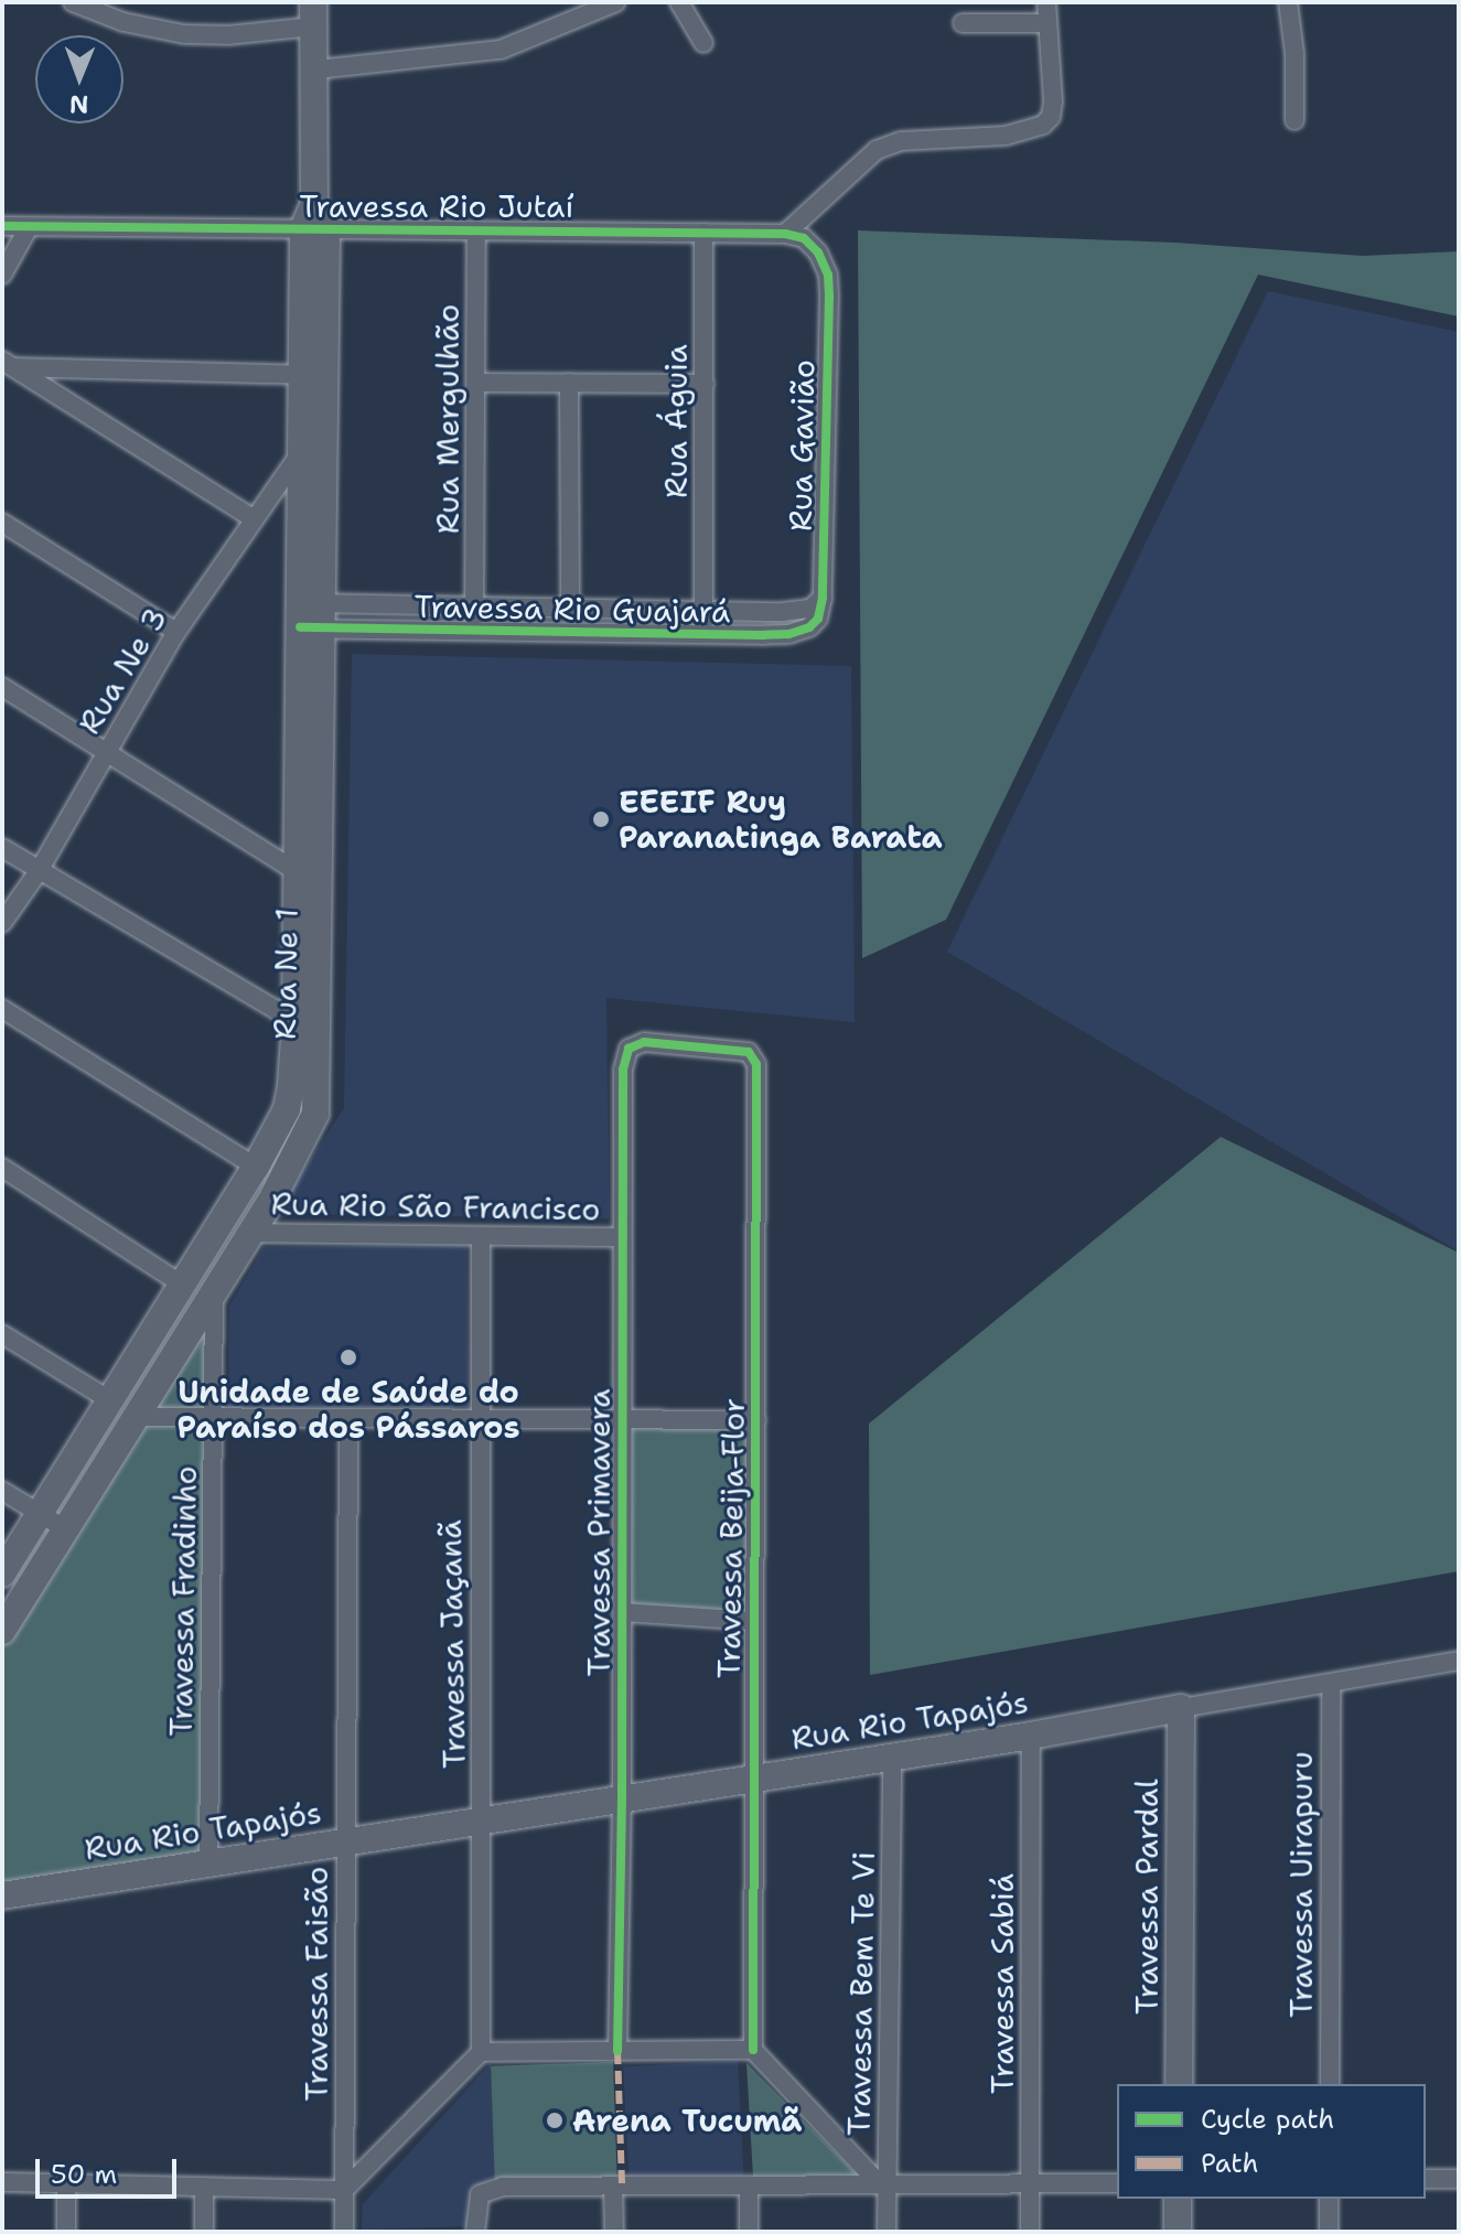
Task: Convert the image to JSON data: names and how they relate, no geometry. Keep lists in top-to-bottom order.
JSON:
{
  "streets": {
    "street": [
      "Travessa Rio Jutaí",
      "Rua Mergulhão",
      "Rua Águia",
      "Rua Gavião",
      "Travessa Rio Guajará",
      "Rua Ne 3",
      "Rua Ne 1",
      "Rua Rio São Francisco",
      "Travessa Primavera",
      "Travessa Beija-Flor",
      "Travessa Fradinho",
      "Travessa Jaçanã",
      "Rua Rio Tapajós",
      "Travessa Uirapuru",
      "Travessa Pardal",
      "Travessa Faisão",
      "Travessa Sabiá",
      "Travessa Bem Te Vi"
    ]
  },
  "crossings": [
    ["Travessa Rio Jutaí", "Rua Mergulhão"],
    ["Travessa Rio Jutaí", "Rua Águia"],
    ["Travessa Rio Jutaí", "Rua Gavião"],
    ["Travessa Rio Jutaí", "Rua Ne 1"],
    ["Rua Mergulhão", "Travessa Rio Guajará"],
    ["Rua Águia", "Travessa Rio Guajará"],
    ["Rua Gavião", "Travessa Rio Guajará"],
    ["Travessa Rio Guajará", "Rua Ne 1"],
    ["Rua Ne 3", "Rua Ne 1"],
    ["Rua Ne 1", "Rua Rio São Francisco"],
    ["Rua Ne 1", "Travessa Fradinho"],
    ["Rua Rio São Francisco", "Travessa Primavera"],
    ["Rua Rio São Francisco", "Travessa Jaçanã"],
    ["Travessa Primavera", "Travessa Beija-Flor"],
    ["Travessa Primavera", "Rua Rio Tapajós"],
    ["Travessa Beija-Flor", "Rua Rio Tapajós"],
    ["Travessa Fradinho", "Rua Rio Tapajós"],
    ["Travessa Jaçanã", "Rua Rio Tapajós"],
    ["Rua Rio Tapajós", "Travessa Uirapuru"],
    ["Rua Rio Tapajós", "Travessa Pardal"],
    ["Rua Rio Tapajós", "Travessa Faisão"],
    ["Rua Rio Tapajós", "Travessa Sabiá"],
    ["Rua Rio Tapajós", "Travessa Bem Te Vi"]
  ],
  "places": ["EEEIF Ruy Paranatinga Barata", "Unidade de Saúde do Paraíso dos Pássaros", "Arena Tucumã"],
  "legend": ["Cycle path", "Path"],
  "scale_bar": "50 m",
  "north": "bottom"
}
